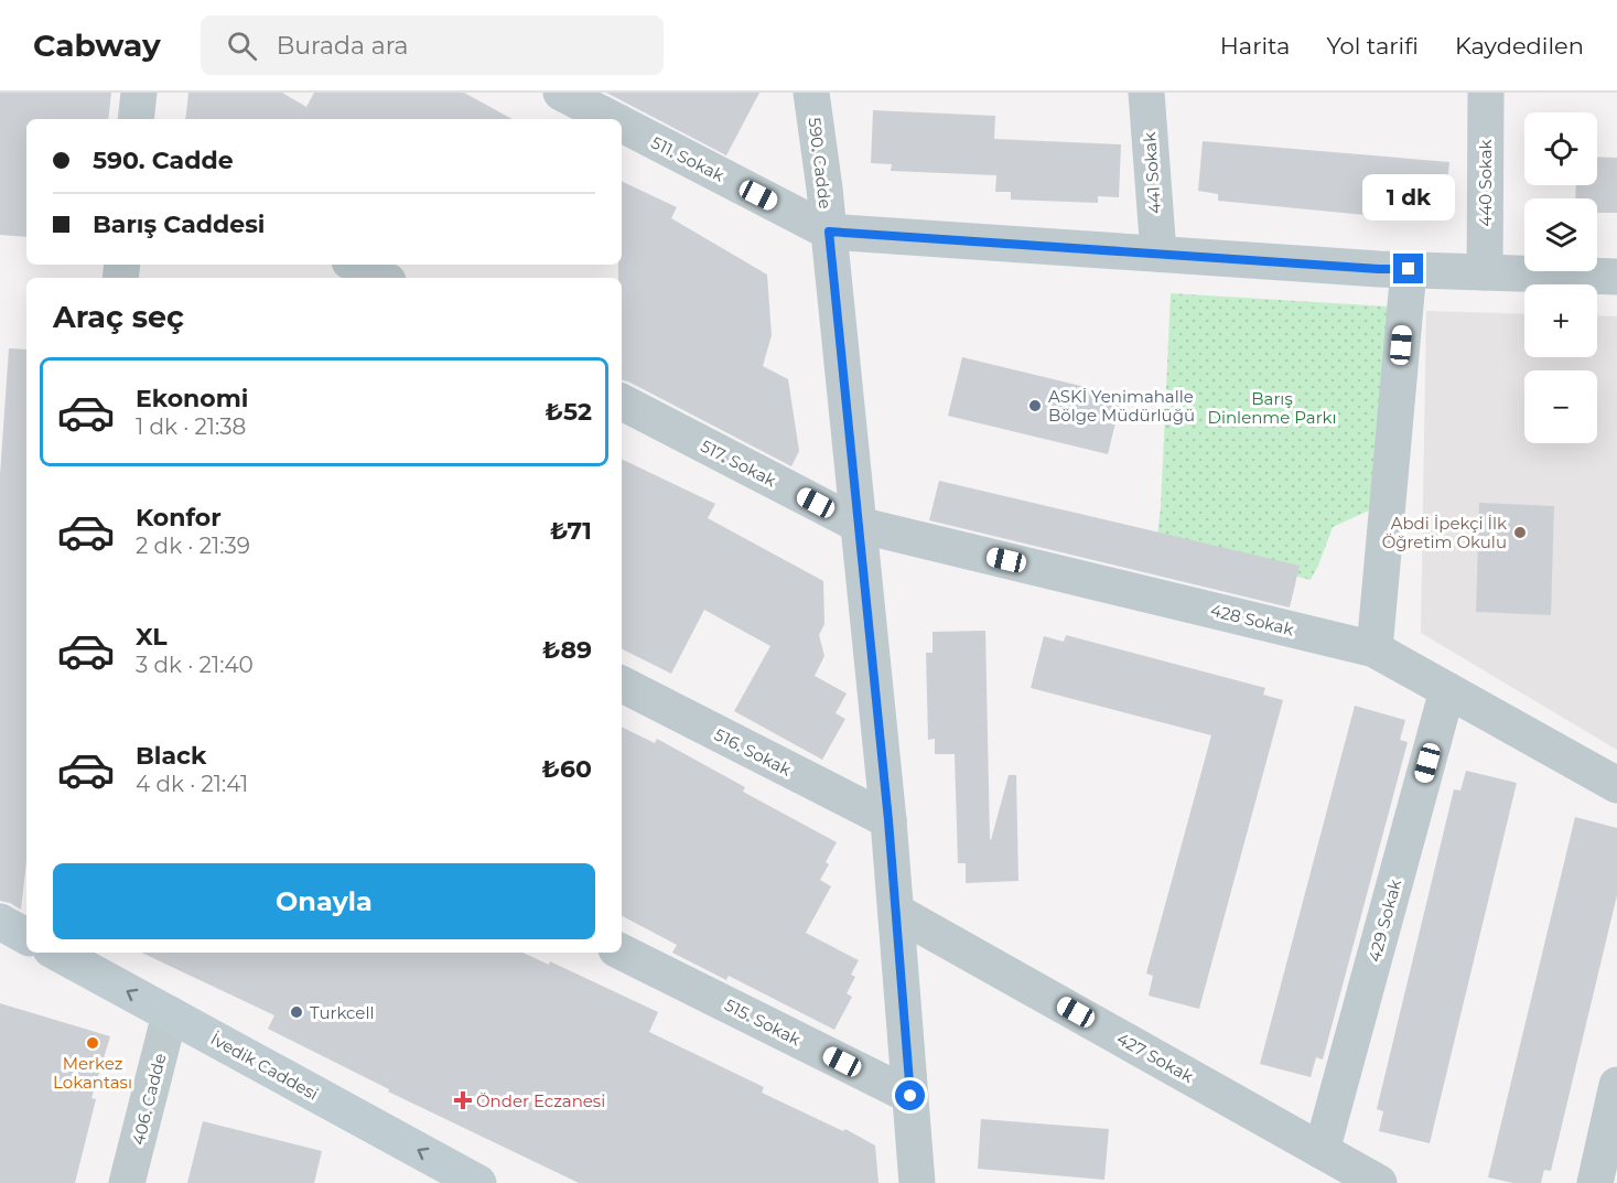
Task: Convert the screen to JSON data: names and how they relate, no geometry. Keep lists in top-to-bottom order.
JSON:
{
  "streets": {
    "main road": ["İvedik Caddesi"],
    "street": [
      "511. Sokak",
      "590. Cadde",
      "441 Sokak",
      "440 Sokak",
      "517. Sokak",
      "428 Sokak",
      "516. Sokak",
      "429 Sokak",
      "515. Sokak",
      "427 Sokak",
      "406. Cadde"
    ]
  },
  "crossings": [
    ["511. Sokak", "590. Cadde"],
    ["590. Cadde", "517. Sokak"],
    ["590. Cadde", "428 Sokak"],
    ["590. Cadde", "516. Sokak"],
    ["590. Cadde", "515. Sokak"],
    ["590. Cadde", "427 Sokak"],
    ["517. Sokak", "428 Sokak"],
    ["428 Sokak", "429 Sokak"],
    ["429 Sokak", "427 Sokak"],
    ["İvedik Caddesi", "406. Cadde"]
  ],
  "one_way": ["İvedik Caddesi"],
  "parks": ["Barış Dinlenme Parkı"],
  "places": {
    "other": [
      "ASKİ Yenimahalle Bölge Müdürlüğü",
      "Abdi İpekçi İlk Öğretim Okulu",
      "Turkcell",
      "Merkez Lokantası"
    ],
    "health": ["Önder Eczanesi"]
  },
  "page": {
    "header": "Cabway",
    "search": "Burada ara",
    "nav": ["Harita", "Yol tarifi", "Kaydedilen"],
    "map_buttons": ["+", "−"],
    "banner": ["590. Cadde", "Barış Caddesi"],
    "bubble": "1 dk",
    "heading": "Araç seç",
    "list": [
      {
        "name": "Ekonomi",
        "note": "1 dk · 21:38",
        "value": "₺52"
      },
      {
        "name": "Konfor",
        "note": "2 dk · 21:39",
        "value": "₺71"
      },
      {
        "name": "XL",
        "note": "3 dk · 21:40",
        "value": "₺89"
      },
      {
        "name": "Black",
        "note": "4 dk · 21:41",
        "value": "₺60"
      }
    ],
    "buttons": "Onayla"
  }
}
